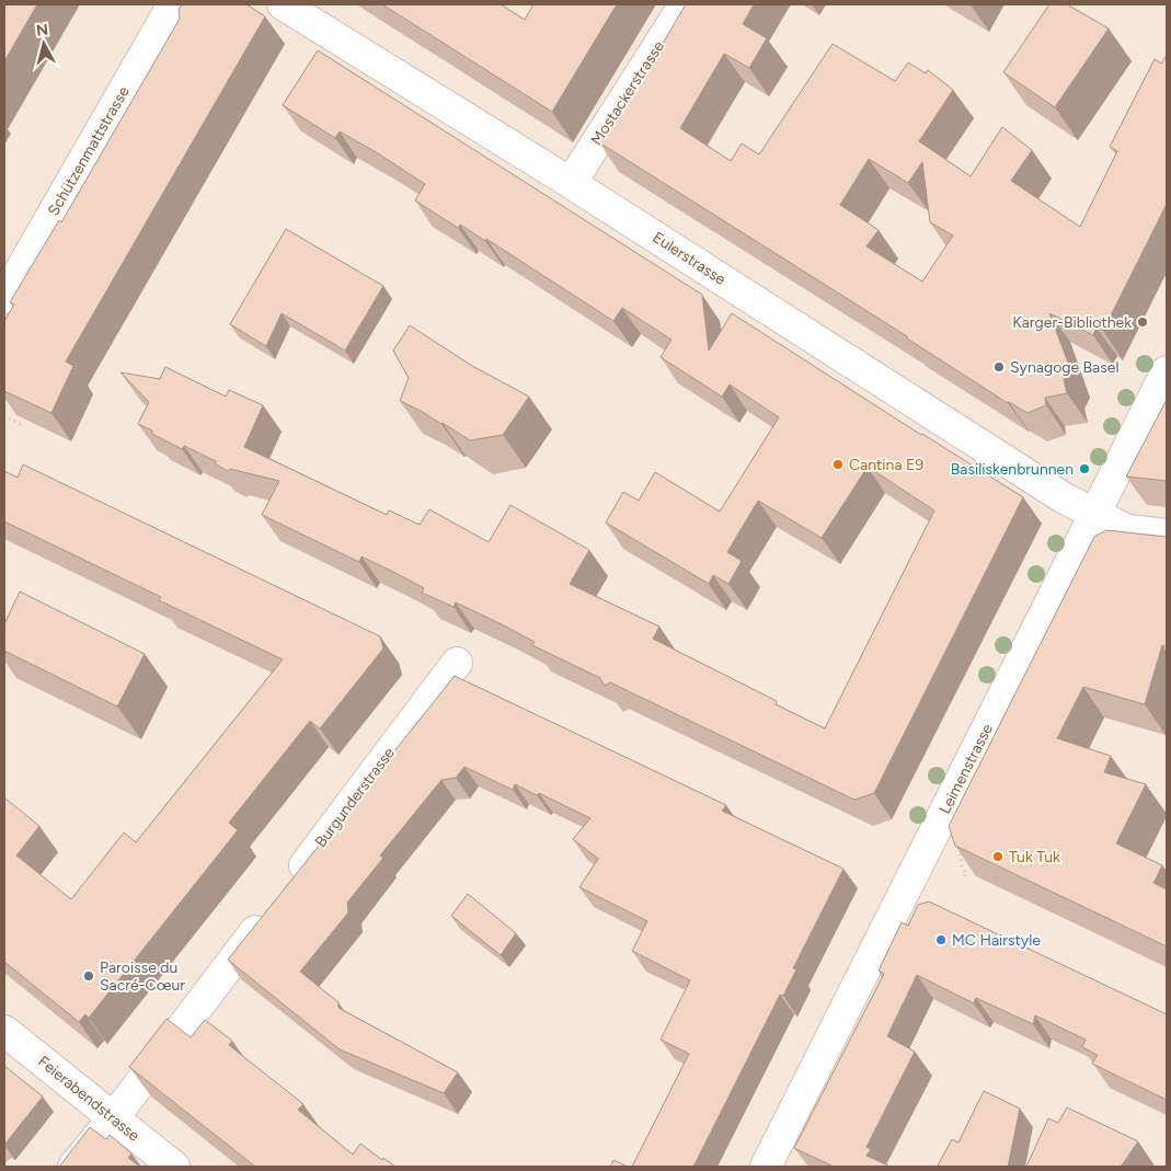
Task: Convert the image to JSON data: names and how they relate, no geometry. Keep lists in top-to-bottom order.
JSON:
{
  "streets": {
    "street": [
      "Mostackerstrasse",
      "Schützenmattstrasse",
      "Eulerstrasse",
      "Leimenstrasse",
      "Burgunderstrasse",
      "Feierabendstrasse"
    ]
  },
  "crossings": [
    ["Mostackerstrasse", "Eulerstrasse"],
    ["Eulerstrasse", "Leimenstrasse"],
    ["Burgunderstrasse", "Feierabendstrasse"]
  ],
  "places": [
    "Karger-Bibliothek",
    "Synagoge Basel",
    "Cantina E9",
    "Basiliskenbrunnen",
    "Tuk Tuk",
    "MC Hairstyle",
    "Paroisse du Sacré-Cœur"
  ],
  "north": "top"
}
